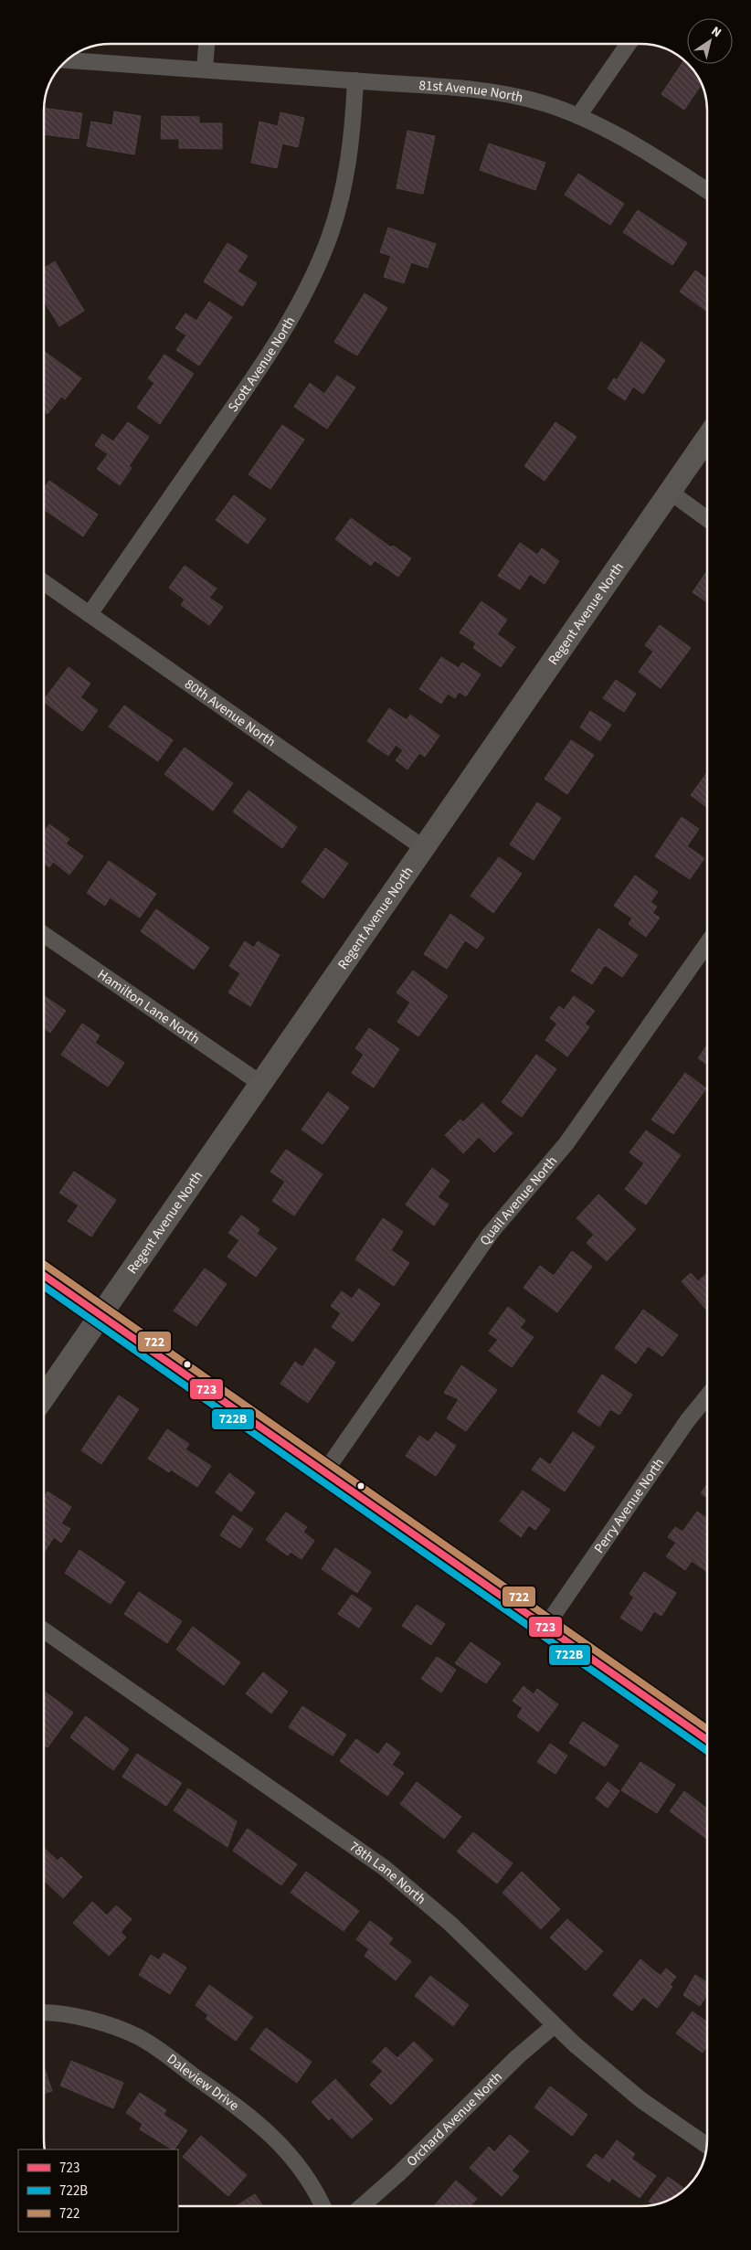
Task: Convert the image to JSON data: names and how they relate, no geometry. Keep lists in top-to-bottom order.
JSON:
{
  "streets": {
    "street": [
      "81st Avenue North",
      "Scott Avenue North",
      "Regent Avenue North",
      "80th Avenue North",
      "Hamilton Lane North",
      "Quail Avenue North",
      "Perry Avenue North",
      "78th Lane North",
      "Daleview Drive",
      "Orchard Avenue North"
    ]
  },
  "crossings": [
    ["81st Avenue North", "Scott Avenue North"],
    ["Scott Avenue North", "80th Avenue North"],
    ["Regent Avenue North", "80th Avenue North"],
    ["Regent Avenue North", "Hamilton Lane North"],
    ["78th Lane North", "Orchard Avenue North"]
  ],
  "lines": ["transit line 722", "transit line 723", "transit line 722B"],
  "legend": ["723", "722B", "722"],
  "north": "top right"
}
